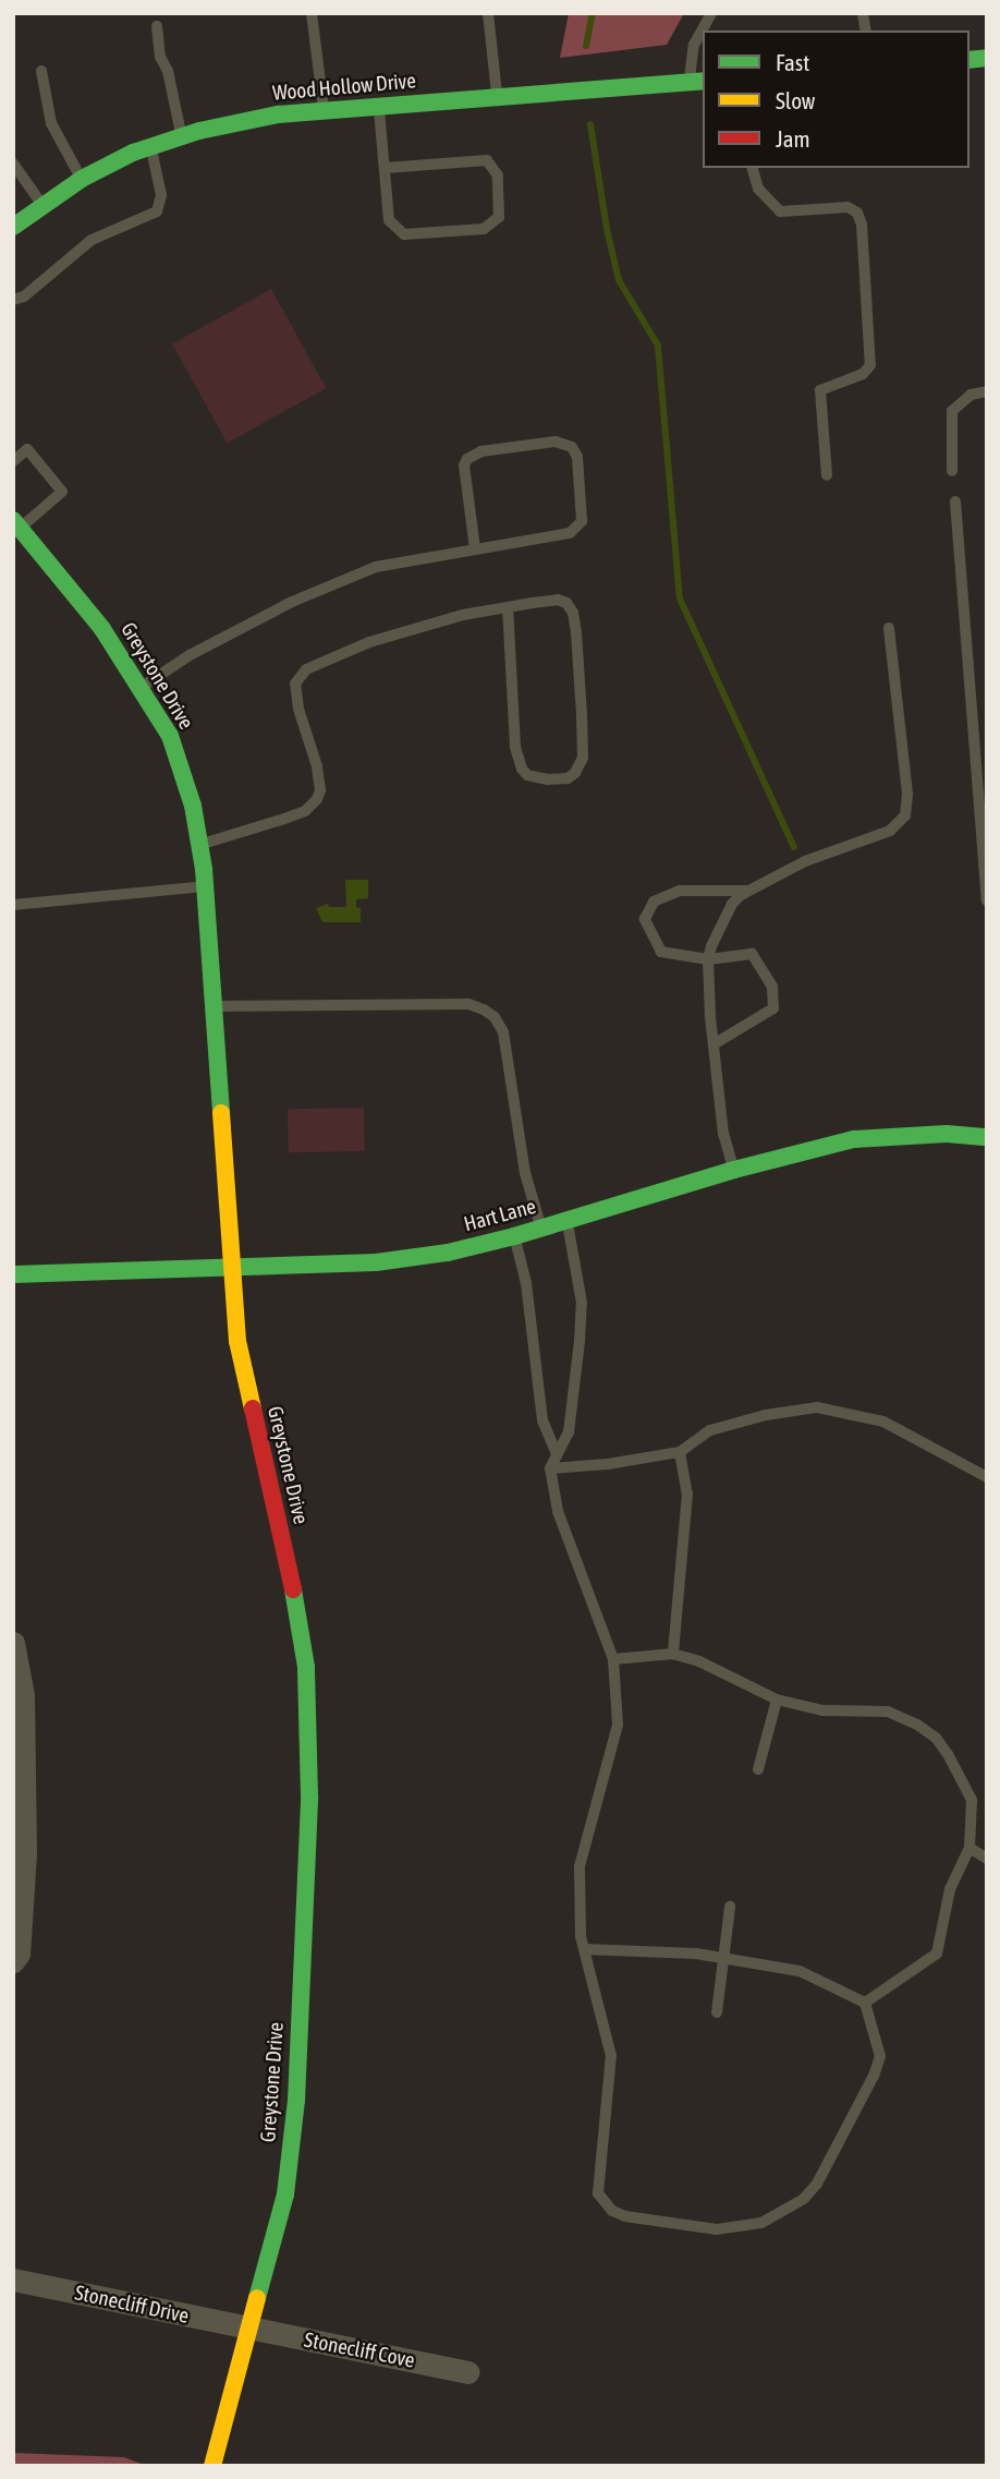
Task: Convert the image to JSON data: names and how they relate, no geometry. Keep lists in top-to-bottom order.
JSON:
{
  "streets": {
    "street": [
      "Wood Hollow Drive",
      "Greystone Drive",
      "Hart Lane",
      "Stonecliff Drive",
      "Stonecliff Cove"
    ]
  },
  "crossings": [
    ["Greystone Drive", "Hart Lane"],
    ["Greystone Drive", "Stonecliff Drive"],
    ["Greystone Drive", "Stonecliff Cove"],
    ["Stonecliff Drive", "Stonecliff Cove"]
  ],
  "legend": ["Fast", "Slow", "Jam"]
}
